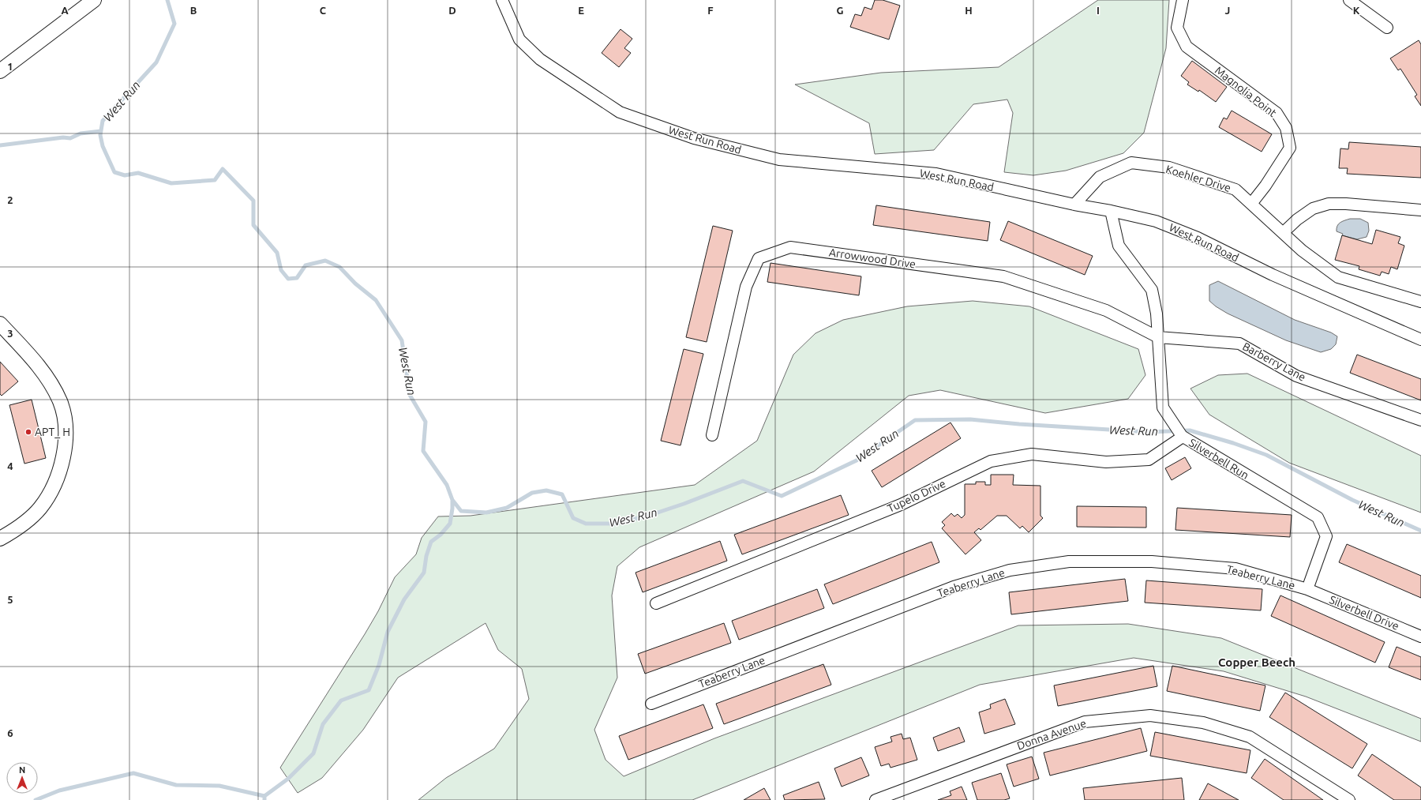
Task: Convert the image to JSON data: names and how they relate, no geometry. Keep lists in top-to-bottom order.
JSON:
{
  "streets": {
    "street": [
      "Magnolia Point",
      "West Run Road",
      "Koehler Drive",
      "Arrowwood Drive",
      "Barberry Lane",
      "Silverbell Run",
      "Tupelo Drive",
      "Teaberry Lane",
      "Silverbell Drive",
      "Donna Avenue"
    ]
  },
  "crossings": [
    ["Magnolia Point", "Koehler Drive"],
    ["West Run Road", "Koehler Drive"],
    ["West Run Road", "Silverbell Run"],
    ["Arrowwood Drive", "Barberry Lane"],
    ["Arrowwood Drive", "Silverbell Run"],
    ["Barberry Lane", "Silverbell Run"],
    ["Silverbell Run", "Tupelo Drive"],
    ["Silverbell Run", "Teaberry Lane"],
    ["Silverbell Run", "Silverbell Drive"],
    ["Teaberry Lane", "Silverbell Drive"]
  ],
  "districts": ["Copper Beech"],
  "water": ["West Run"],
  "places": ["APT_ H"],
  "north": "top",
  "grid": {
    "columns": [
      "A",
      "B",
      "C",
      "D",
      "E",
      "F",
      "G",
      "H",
      "I",
      "J",
      "K"
    ],
    "rows": [
      "1",
      "2",
      "3",
      "4",
      "5",
      "6"
    ]
  }
}
